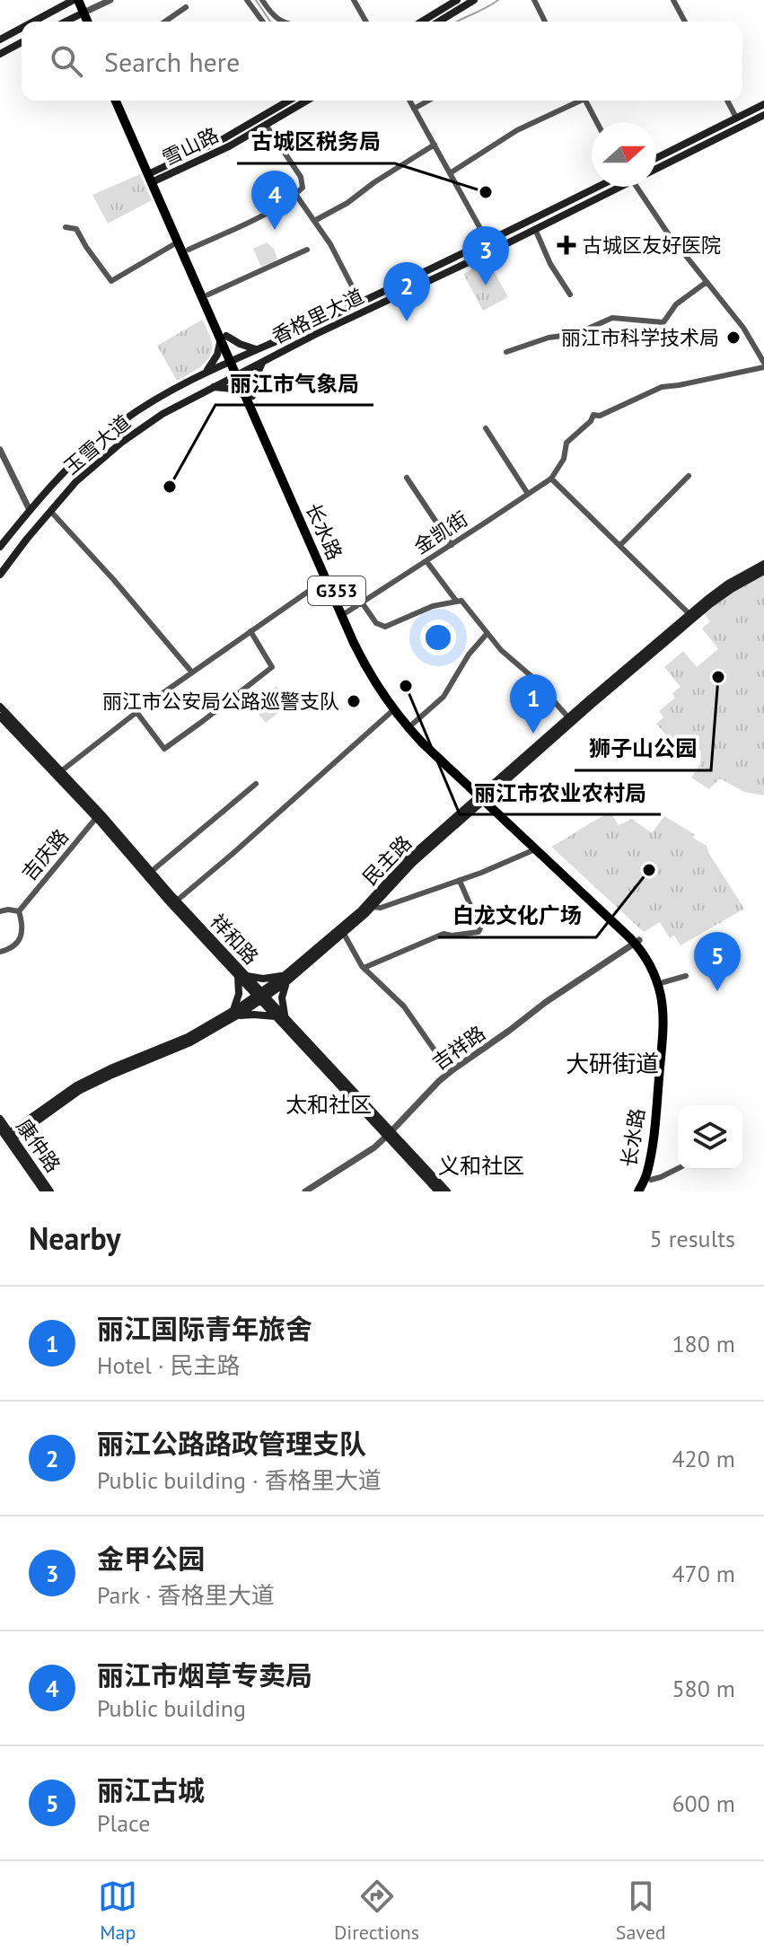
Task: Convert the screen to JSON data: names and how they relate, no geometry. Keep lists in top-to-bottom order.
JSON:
{
  "streets": {
    "highway": ["长水路", "G353"],
    "main road": [
      "雪山路",
      "香格里大道",
      "玉雪大道",
      "民主路",
      "祥和路",
      "康仲路"
    ],
    "street": ["金凯街", "吉庆路", "吉祥路"]
  },
  "crossings": [
    ["雪山路", "长水路"],
    ["香格里大道", "玉雪大道"],
    ["香格里大道", "长水路"],
    ["玉雪大道", "长水路"],
    ["长水路", "金凯街"],
    ["长水路", "民主路"],
    ["长水路", "吉祥路"],
    ["吉庆路", "祥和路"],
    ["民主路", "祥和路"],
    ["民主路", "康仲路"],
    ["祥和路", "吉祥路"]
  ],
  "districts": ["大研街道", "太和社区", "义和社区"],
  "places": {
    "other": [
      "古城区税务局",
      "丽江市科学技术局",
      "丽江市气象局",
      "狮子山公园",
      "丽江市农业农村局",
      "丽江市公安局公路巡警支队",
      "白龙文化广场"
    ],
    "health": ["古城区友好医院"]
  },
  "north": "right",
  "page": {
    "search": "Search here",
    "pins": [
      "4",
      "3",
      "2",
      "1",
      "5"
    ],
    "heading": ["Nearby", "5 results"],
    "list": [
      {
        "mark": "1",
        "name": "丽江国际青年旅舍",
        "note": "Hotel · 民主路",
        "value": "180 m"
      },
      {
        "mark": "2",
        "name": "丽江公路路政管理支队",
        "note": "Public building · 香格里大道",
        "value": "420 m"
      },
      {
        "mark": "3",
        "name": "金甲公园",
        "note": "Park · 香格里大道",
        "value": "470 m"
      },
      {
        "mark": "4",
        "name": "丽江市烟草专卖局",
        "note": "Public building",
        "value": "580 m"
      },
      {
        "mark": "5",
        "name": "丽江古城",
        "note": "Place",
        "value": "600 m"
      }
    ],
    "nav": ["Map", "Directions", "Saved"]
  }
}
